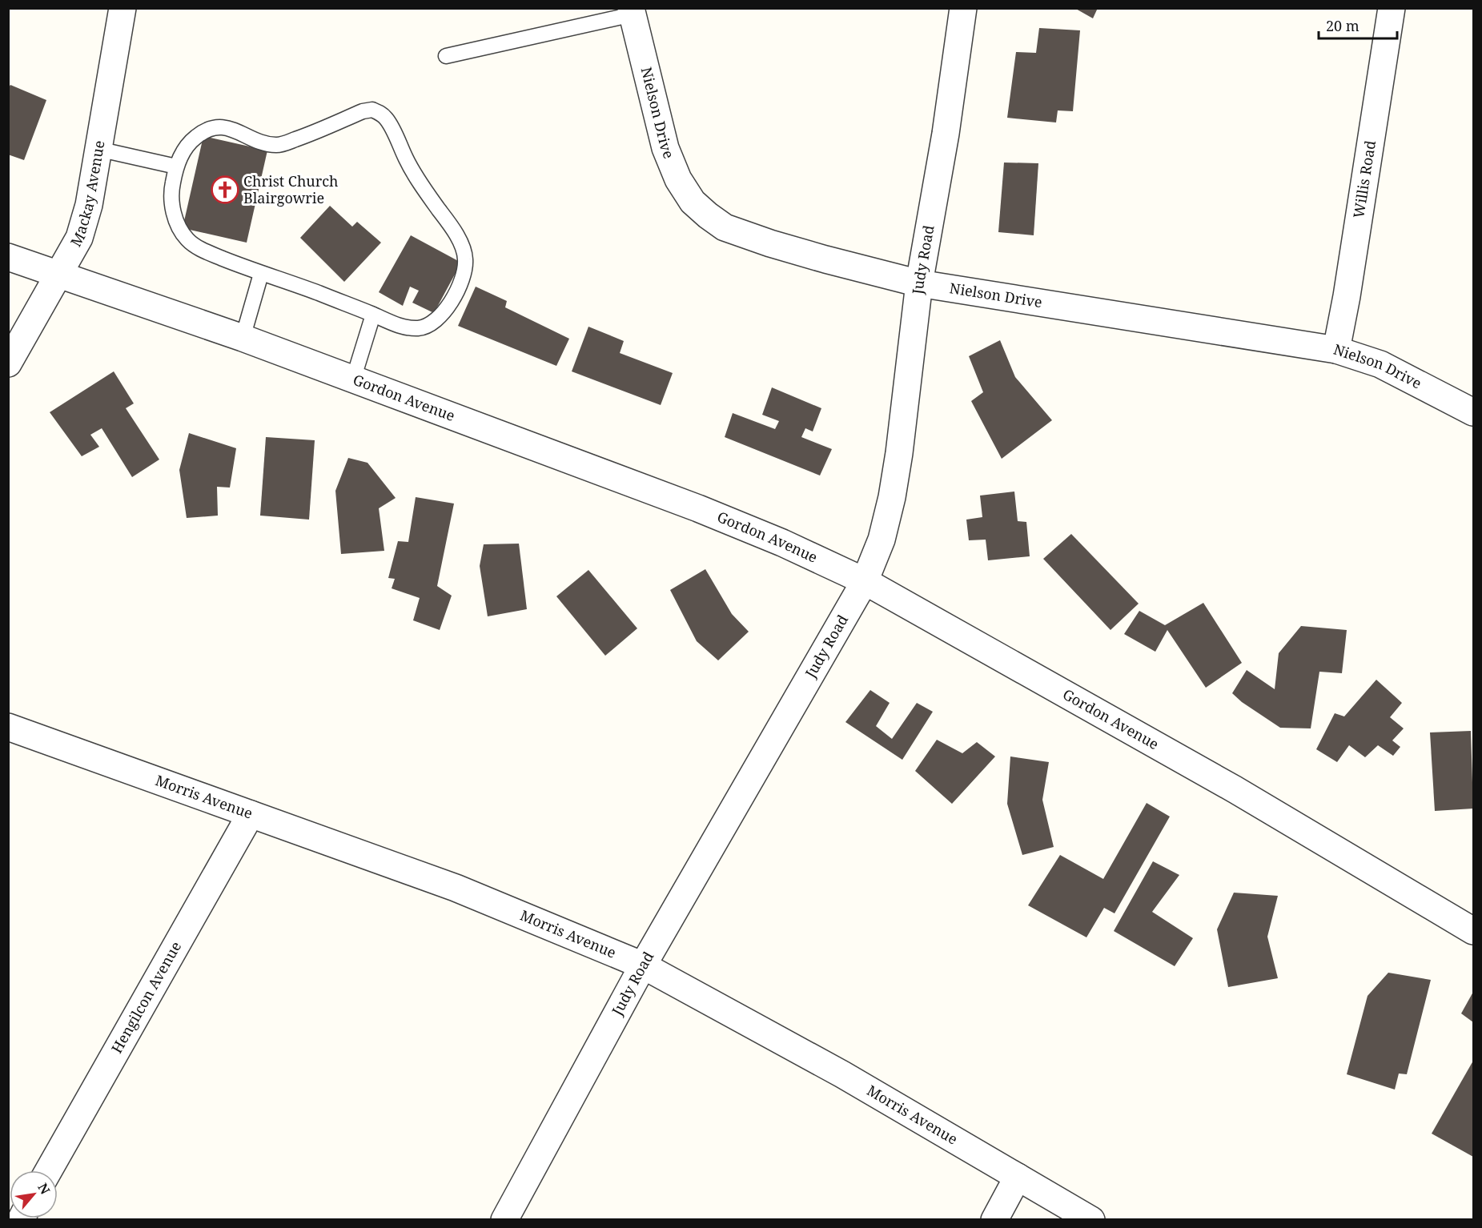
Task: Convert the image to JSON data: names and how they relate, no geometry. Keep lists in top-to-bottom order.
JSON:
{
  "streets": {
    "street": [
      "Nielson Drive",
      "Willis Road",
      "Mackay Avenue",
      "Judy Road",
      "Gordon Avenue",
      "Morris Avenue",
      "Hengilcon Avenue"
    ]
  },
  "crossings": [
    ["Nielson Drive", "Willis Road"],
    ["Nielson Drive", "Judy Road"],
    ["Mackay Avenue", "Gordon Avenue"],
    ["Judy Road", "Gordon Avenue"],
    ["Judy Road", "Morris Avenue"],
    ["Morris Avenue", "Hengilcon Avenue"]
  ],
  "places": {
    "church": ["Christ Church Blairgowrie"]
  },
  "scale_bar": "20 m",
  "north": "top right"
}
